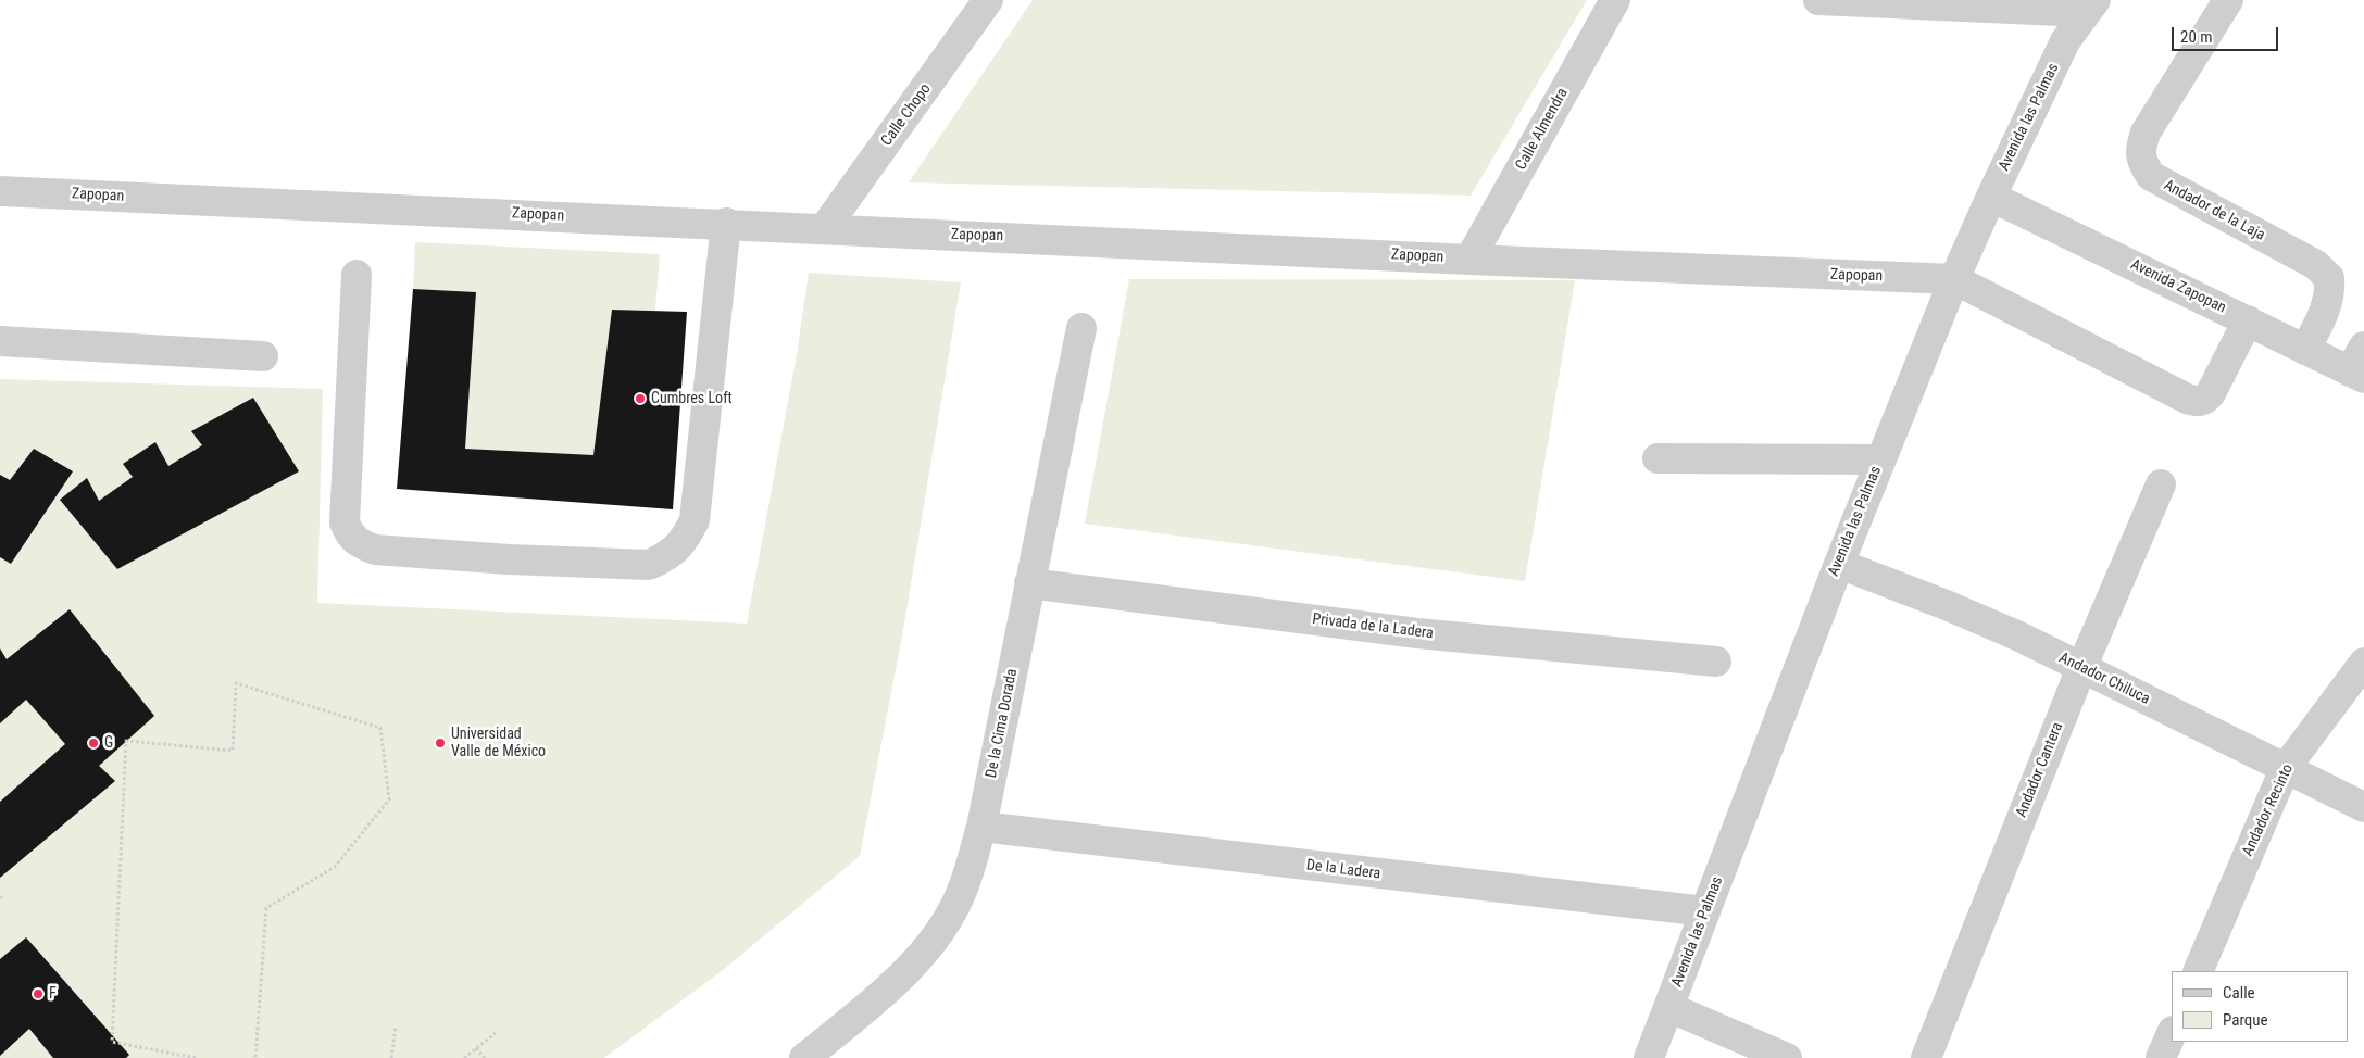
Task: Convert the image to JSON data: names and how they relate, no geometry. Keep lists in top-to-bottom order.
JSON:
{
  "streets": {
    "street": [
      "Calle Chopo",
      "Avenida las Palmas",
      "Calle Almendra",
      "Zapopan",
      "Andador de la Laja",
      "Avenida Zapopan",
      "Privada de la Ladera",
      "Andador Chiluca",
      "De la Cima Dorada",
      "Andador Cantera",
      "Andador Recinto",
      "De la Ladera"
    ]
  },
  "crossings": [
    ["Calle Chopo", "Zapopan"],
    ["Avenida las Palmas", "Zapopan"],
    ["Avenida las Palmas", "Avenida Zapopan"],
    ["Avenida las Palmas", "Andador Chiluca"],
    ["Avenida las Palmas", "De la Ladera"],
    ["Calle Almendra", "Zapopan"],
    ["Andador de la Laja", "Avenida Zapopan"],
    ["Privada de la Ladera", "De la Cima Dorada"],
    ["Andador Chiluca", "Andador Cantera"],
    ["Andador Chiluca", "Andador Recinto"],
    ["De la Cima Dorada", "De la Ladera"]
  ],
  "places": [
    "Cumbres Loft",
    "G",
    "Universidad Valle de México",
    "F"
  ],
  "legend": ["Calle", "Parque"],
  "scale_bar": "20 m"
}
